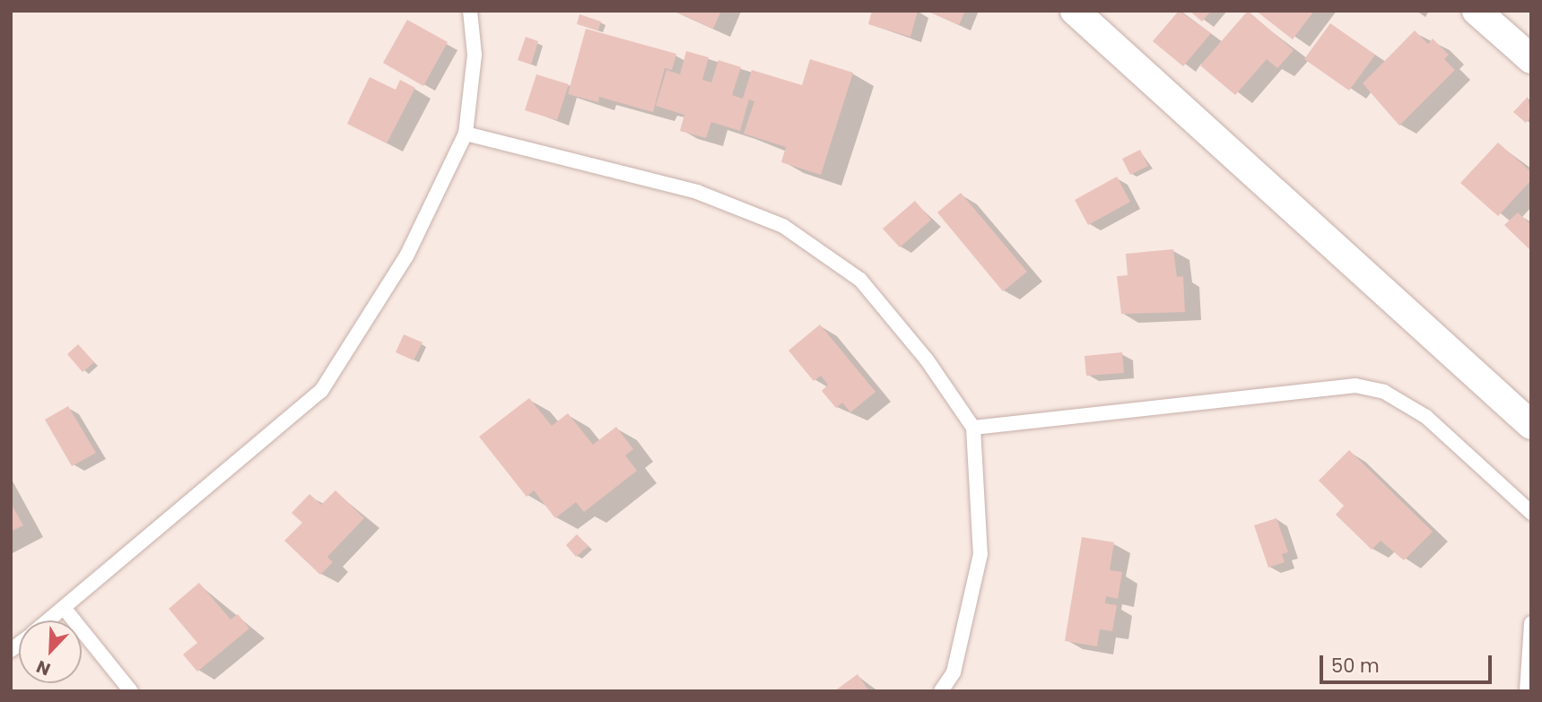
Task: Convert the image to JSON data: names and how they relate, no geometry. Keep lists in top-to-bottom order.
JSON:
{
  "scale_bar": "50 m",
  "north": "bottom left"
}
